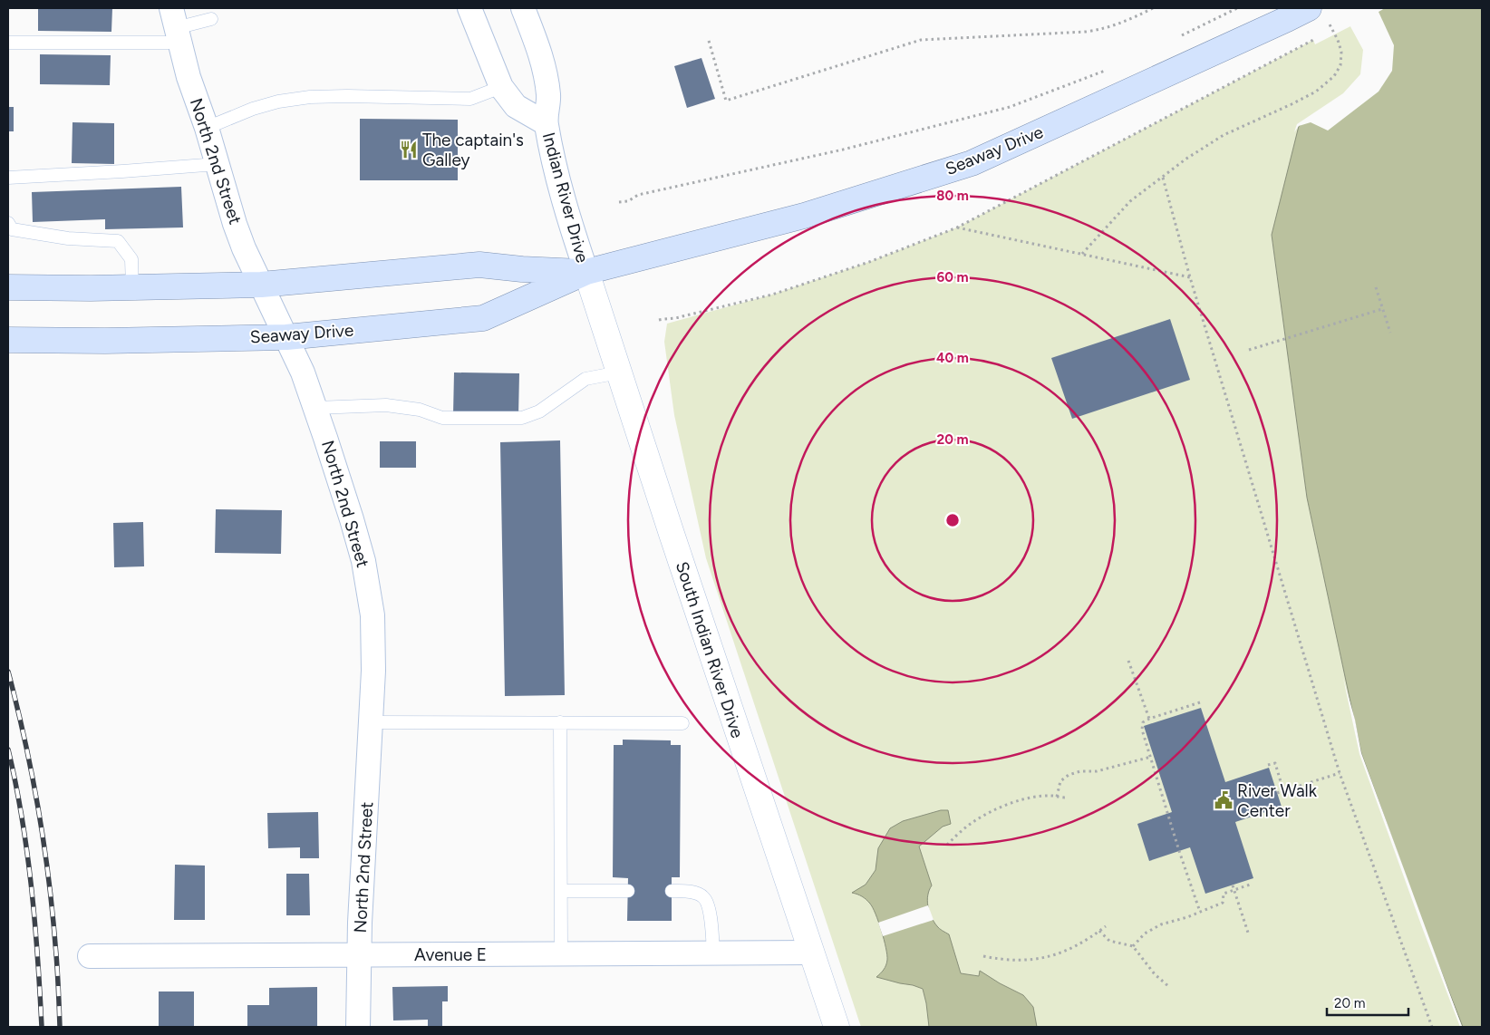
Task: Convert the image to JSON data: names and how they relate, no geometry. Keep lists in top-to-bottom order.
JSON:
{
  "streets": {
    "main road": ["Seaway Drive"],
    "street": [
      "North 2nd Street",
      "Indian River Drive",
      "South Indian River Drive",
      "Avenue E"
    ]
  },
  "crossings": [
    ["Seaway Drive", "North 2nd Street"],
    ["Seaway Drive", "Indian River Drive"],
    ["Seaway Drive", "South Indian River Drive"],
    ["North 2nd Street", "Avenue E"],
    ["Indian River Drive", "South Indian River Drive"],
    ["South Indian River Drive", "Avenue E"]
  ],
  "places": {
    "restaurant": ["The captain's Galley"],
    "public building": ["River Walk Center"]
  },
  "scale_bar": "20 m",
  "rings": [
    "80 m",
    "60 m",
    "40 m",
    "20 m"
  ]
}
